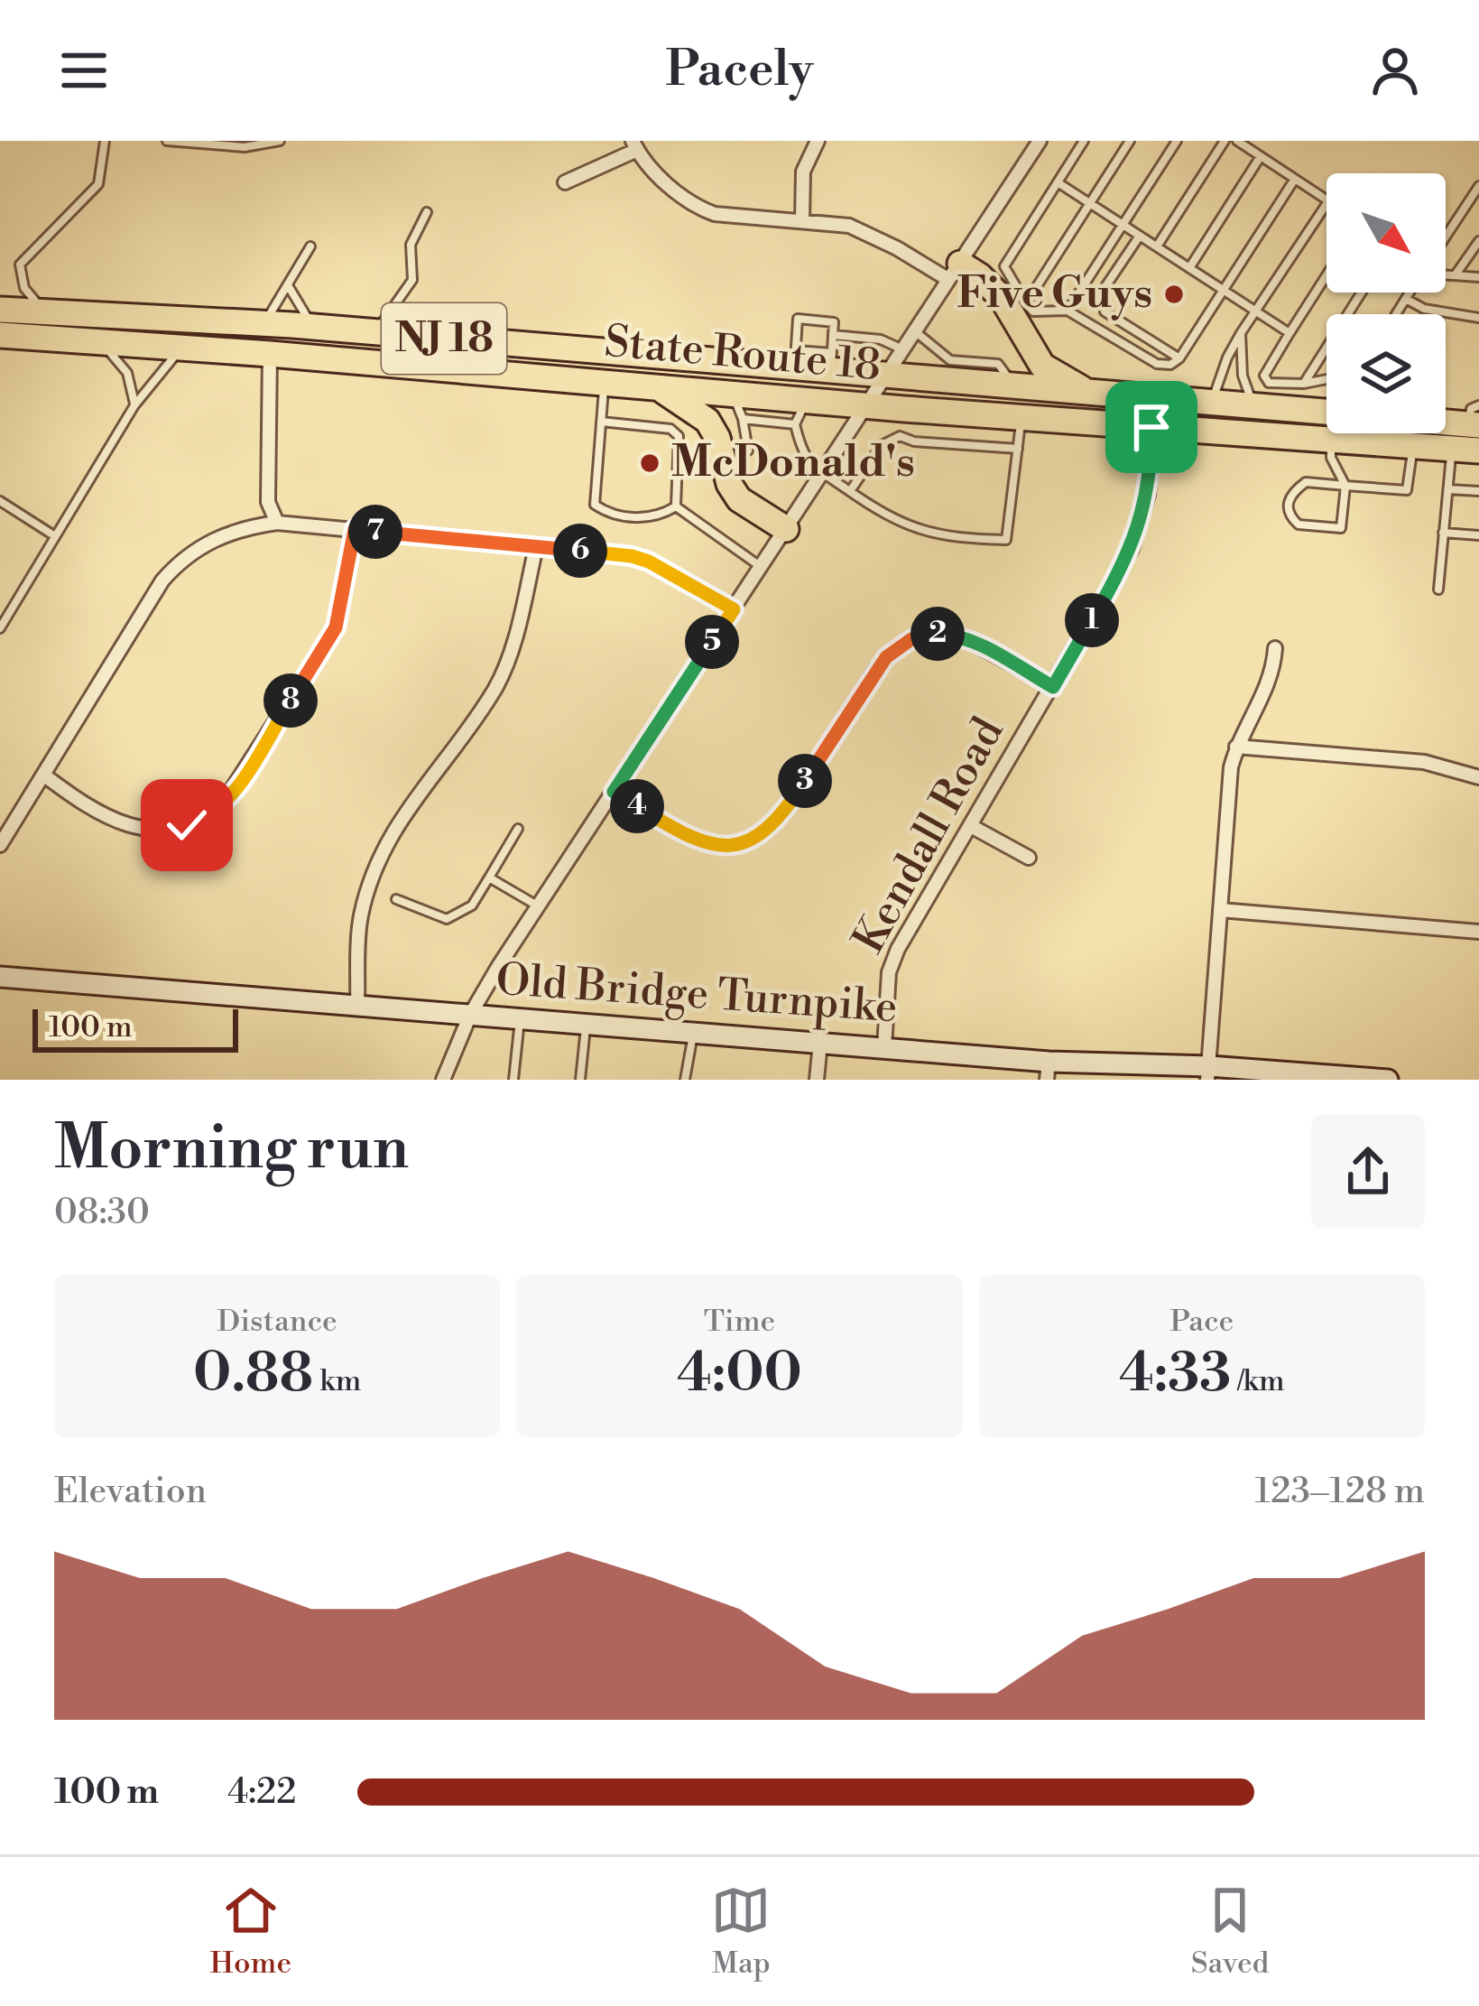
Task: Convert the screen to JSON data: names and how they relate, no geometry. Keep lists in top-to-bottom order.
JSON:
{
  "streets": {
    "highway": ["NJ 18", "State Route 18"],
    "street": ["Kendall Road", "Old Bridge Turnpike"]
  },
  "crossings": [
    ["State Route 18", "Kendall Road"],
    ["Kendall Road", "Old Bridge Turnpike"]
  ],
  "places": ["Five Guys", "McDonald's"],
  "scale_bar": "100 m",
  "north": "bottom right",
  "page": {
    "header": "Pacely",
    "pins": [
      "7",
      "6",
      "1",
      "2",
      "5",
      "8",
      "3",
      "4"
    ],
    "scale": "100 m",
    "heading": ["Morning run", "08:30"],
    "stats": [
      ["Distance", "0.88 km"],
      ["Time", "4:00"],
      ["Pace", "4:33 /km"]
    ],
    "chart": ["Elevation", "123–128 m"],
    "list": [
      {
        "name": "100 m",
        "note": "4:22"
      }
    ],
    "tabs": ["Home", "Map", "Saved"]
  }
}
